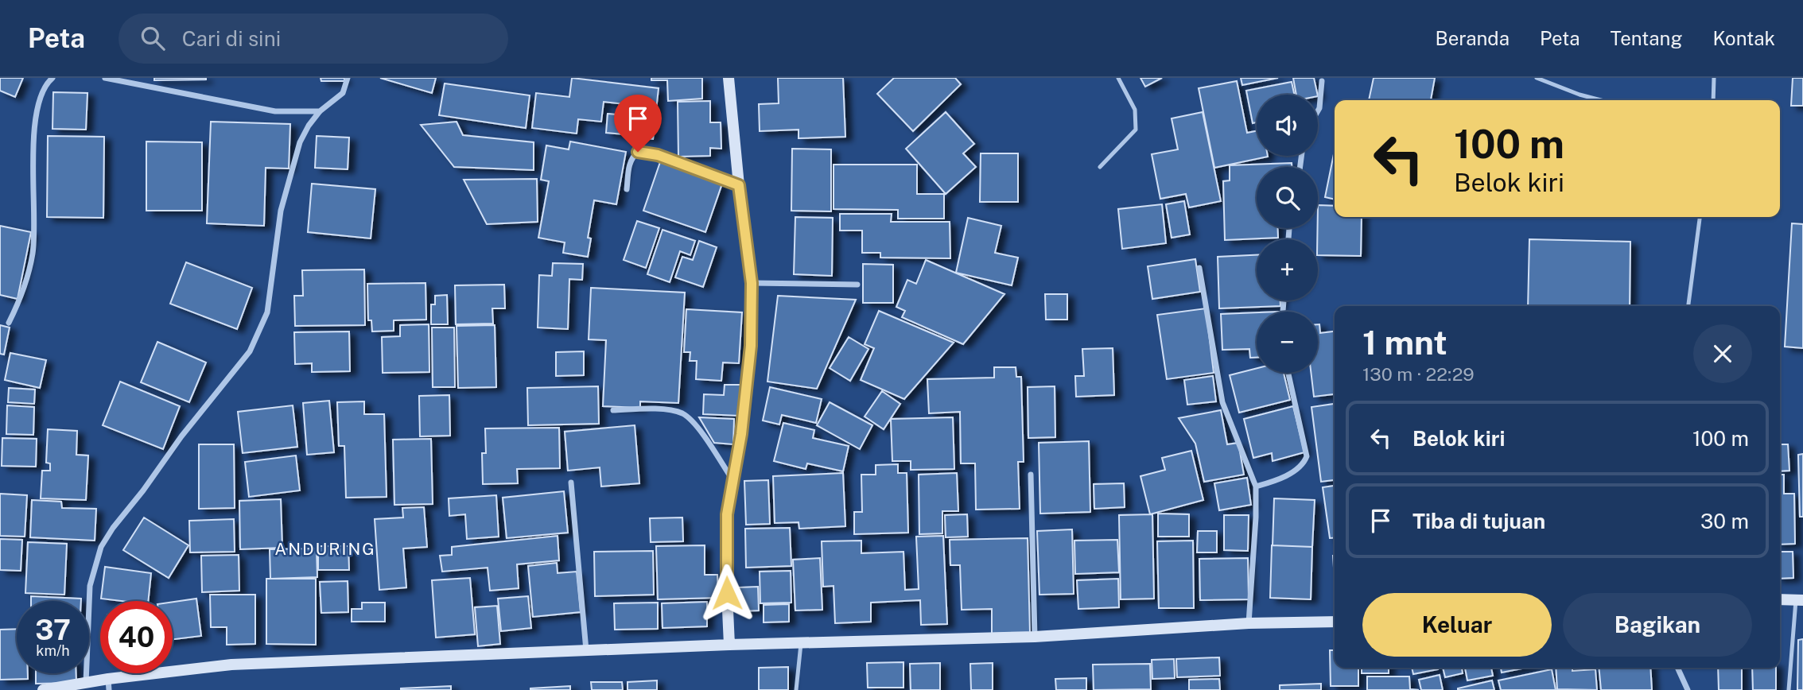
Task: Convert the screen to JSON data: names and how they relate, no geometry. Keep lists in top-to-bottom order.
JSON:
{
  "districts": ["ANDURING"],
  "page": {
    "header": "Peta",
    "search": "Cari di sini",
    "nav": [
      "Beranda",
      "Peta",
      "Tentang",
      "Kontak"
    ],
    "map_buttons": ["+", "−"],
    "turn": ["100 m", "Belok kiri"],
    "heading": ["1 mnt", "130 m · 22:29"],
    "list": [
      {
        "name": "Belok kiri",
        "value": "100 m"
      },
      {
        "name": "Tiba di tujuan",
        "value": "30 m"
      }
    ],
    "buttons": ["Keluar", "Bagikan"],
    "speed": "37 km/h",
    "limit": "40"
  }
}
